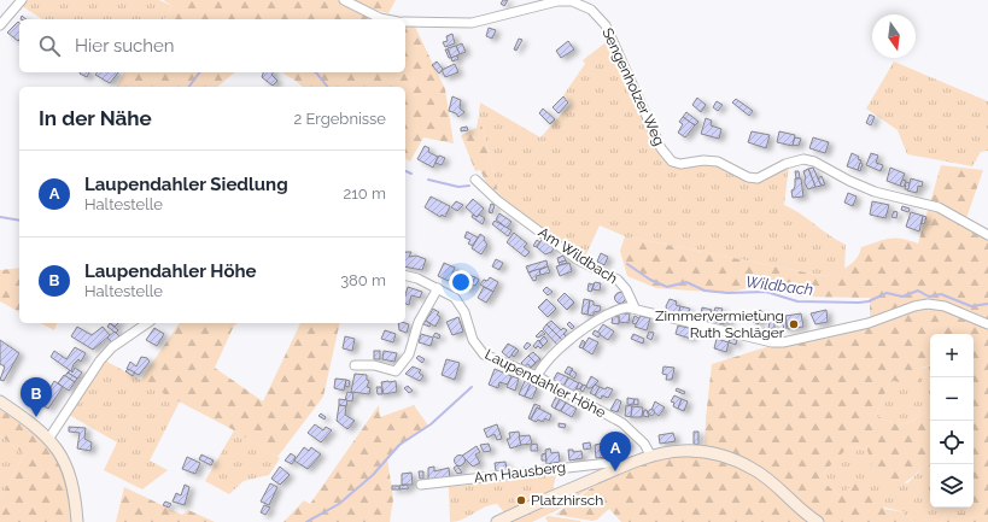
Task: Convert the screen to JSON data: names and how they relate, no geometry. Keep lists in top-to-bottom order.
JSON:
{
  "streets": {
    "street": [
      "Sengenholzer Weg",
      "Am Wildbach",
      "Laupendahler Höhe",
      "Am Hausberg"
    ]
  },
  "water": ["Wildbach"],
  "places": ["Zimmervermietung Ruth Schläger", "Platzhirsch"],
  "north": "bottom",
  "page": {
    "search": "Hier suchen",
    "heading": ["In der Nähe", "2 Ergebnisse"],
    "list": [
      {
        "mark": "A",
        "name": "Laupendahler Siedlung",
        "note": "Haltestelle",
        "value": "210 m"
      },
      {
        "mark": "B",
        "name": "Laupendahler Höhe",
        "note": "Haltestelle",
        "value": "380 m"
      }
    ],
    "map_buttons": ["+", "−"],
    "pins": ["B", "A"]
  }
}
